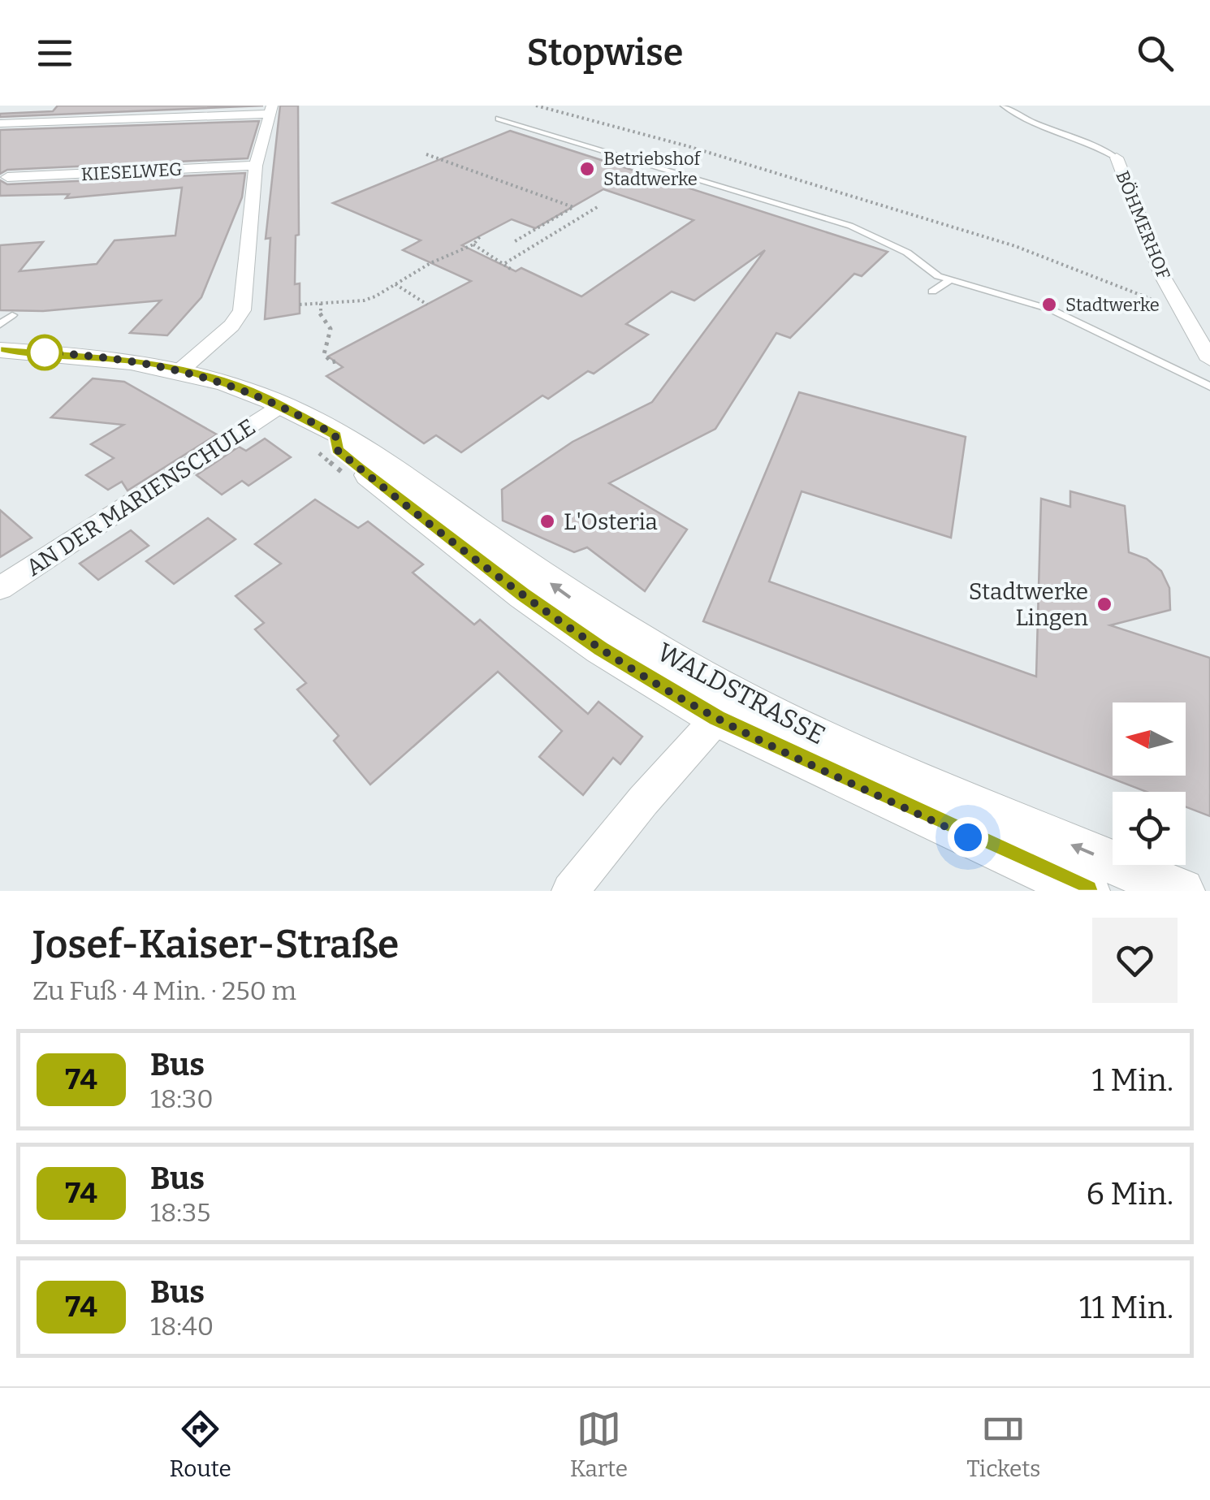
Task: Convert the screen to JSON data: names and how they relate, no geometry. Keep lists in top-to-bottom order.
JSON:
{
  "streets": {
    "street": [
      "KIESELWEG",
      "BÖHMERHOF",
      "AN DER MARIENSCHULE",
      "WALDSTRASSE"
    ]
  },
  "crossings": [
    ["AN DER MARIENSCHULE", "WALDSTRASSE"]
  ],
  "places": [
    "Betriebshof Stadtwerke",
    "Stadtwerke",
    "L'Osteria",
    "Stadtwerke Lingen"
  ],
  "lines": ["bus line 74"],
  "north": "left",
  "page": {
    "header": "Stopwise",
    "heading": ["Josef-Kaiser-Straße", "Zu Fuß · 4 Min. · 250 m"],
    "list": [
      {
        "mark": "74",
        "name": "Bus",
        "note": "18:30",
        "value": "1 Min."
      },
      {
        "mark": "74",
        "name": "Bus",
        "note": "18:35",
        "value": "6 Min."
      },
      {
        "mark": "74",
        "name": "Bus",
        "note": "18:40",
        "value": "11 Min."
      }
    ],
    "tabs": ["Route", "Karte", "Tickets"]
  }
}
